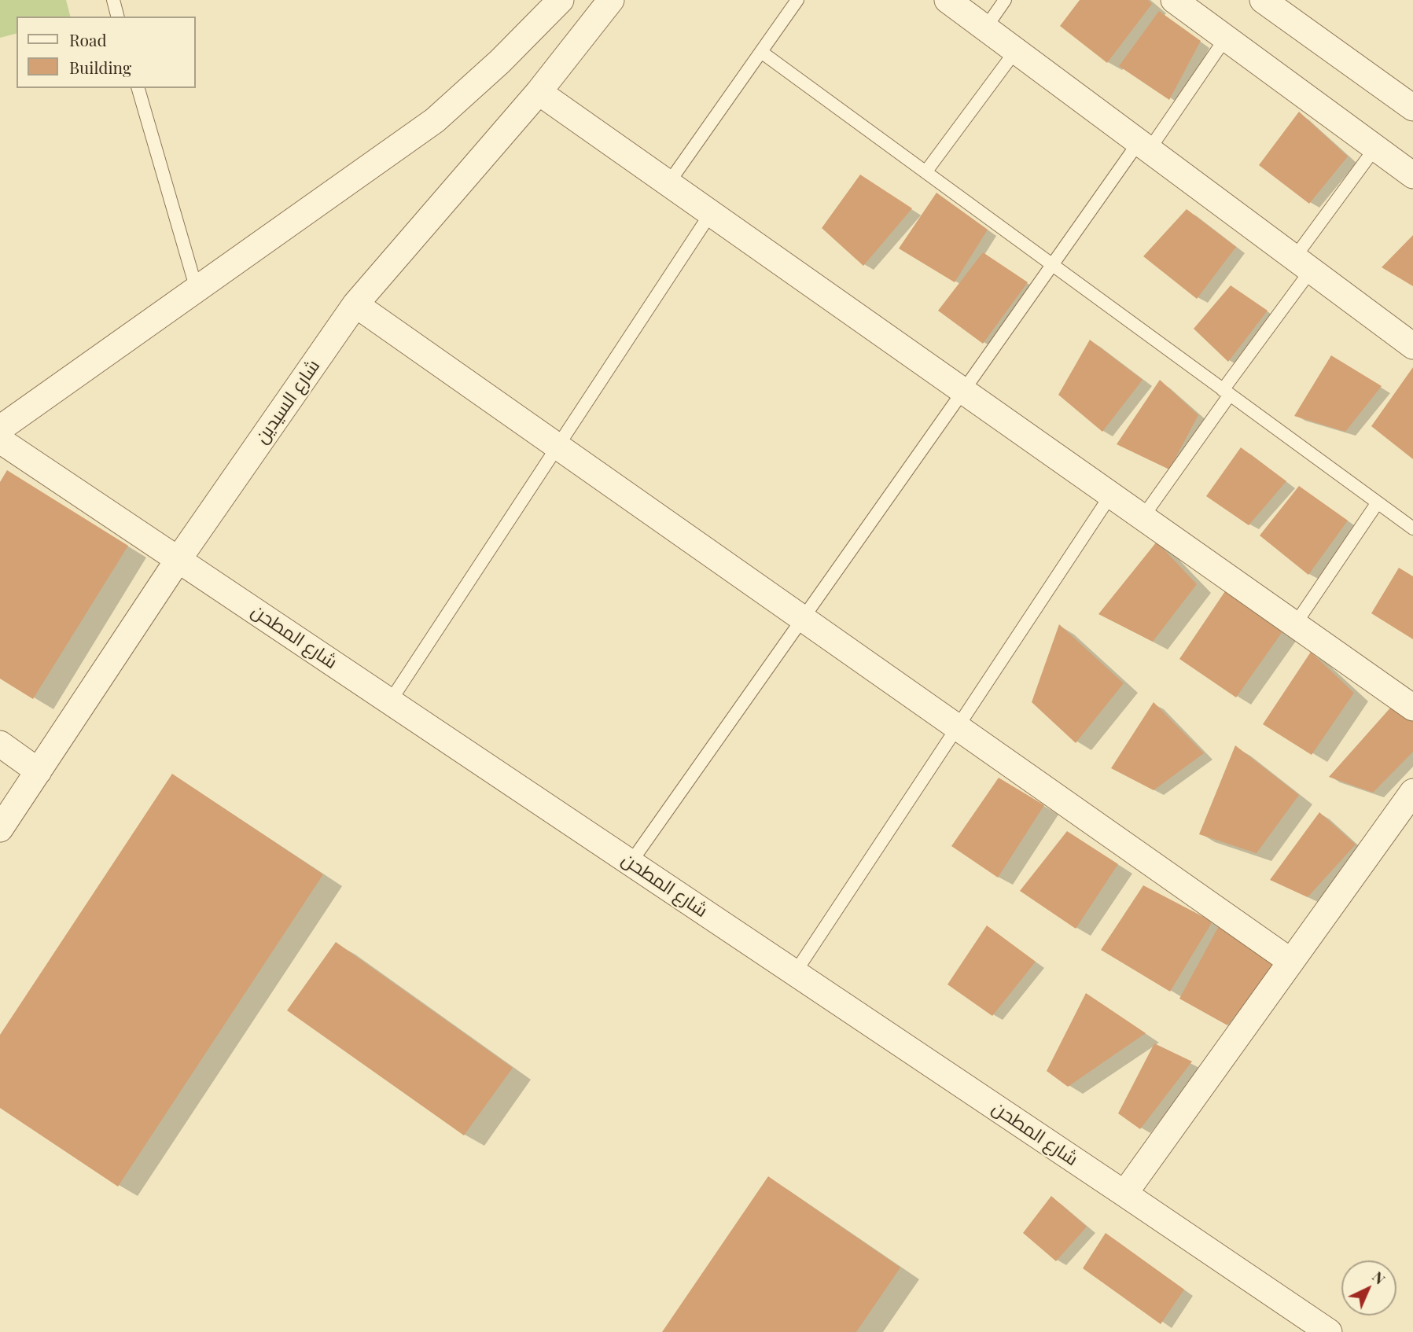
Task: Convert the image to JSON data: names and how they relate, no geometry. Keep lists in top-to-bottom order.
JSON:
{
  "streets": {
    "street": ["شارع السيدين", "شارع المطحن"]
  },
  "crossings": [
    ["شارع السيدين", "شارع المطحن"]
  ],
  "legend": ["Road", "Building"],
  "north": "top right"
}
